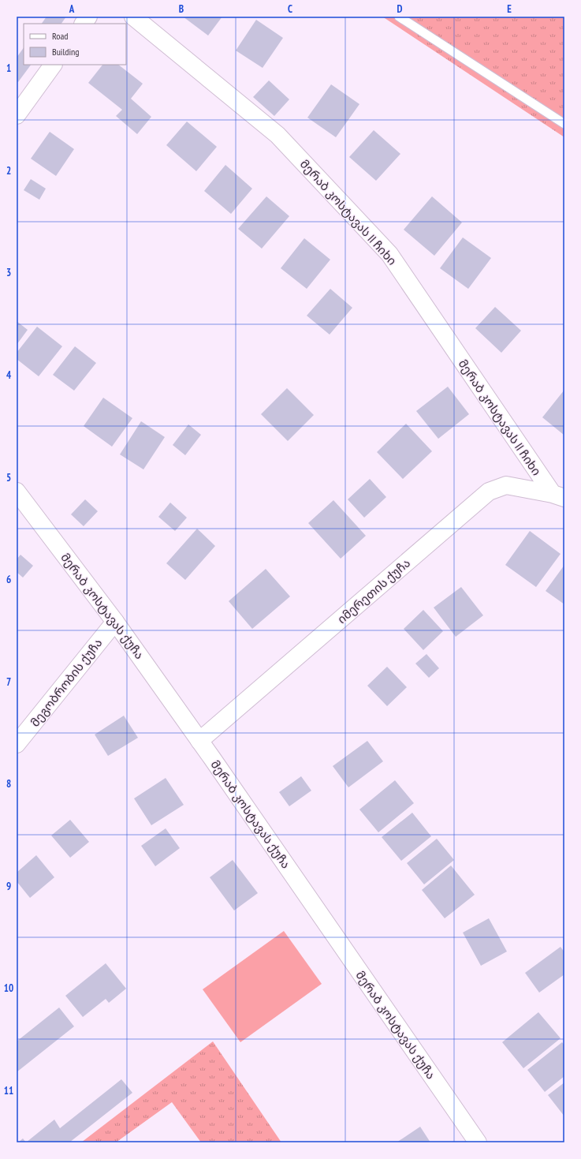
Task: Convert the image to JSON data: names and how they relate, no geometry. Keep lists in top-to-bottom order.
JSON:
{
  "streets": {
    "street": [
      "მერაბ კოსტავას II ჩიხი",
      "იმერეთის ქუჩა",
      "მერაბ კოსტავას ქუჩა",
      "მეგობრობის ქუჩა"
    ]
  },
  "crossings": [
    ["მერაბ კოსტავას II ჩიხი", "იმერეთის ქუჩა"],
    ["იმერეთის ქუჩა", "მერაბ კოსტავას ქუჩა"],
    ["მერაბ კოსტავას ქუჩა", "მეგობრობის ქუჩა"]
  ],
  "legend": ["Road", "Building"],
  "grid": {
    "columns": [
      "A",
      "B",
      "C",
      "D",
      "E"
    ],
    "rows": [
      "1",
      "2",
      "3",
      "4",
      "5",
      "6",
      "7",
      "8",
      "9",
      "10",
      "11"
    ]
  }
}
